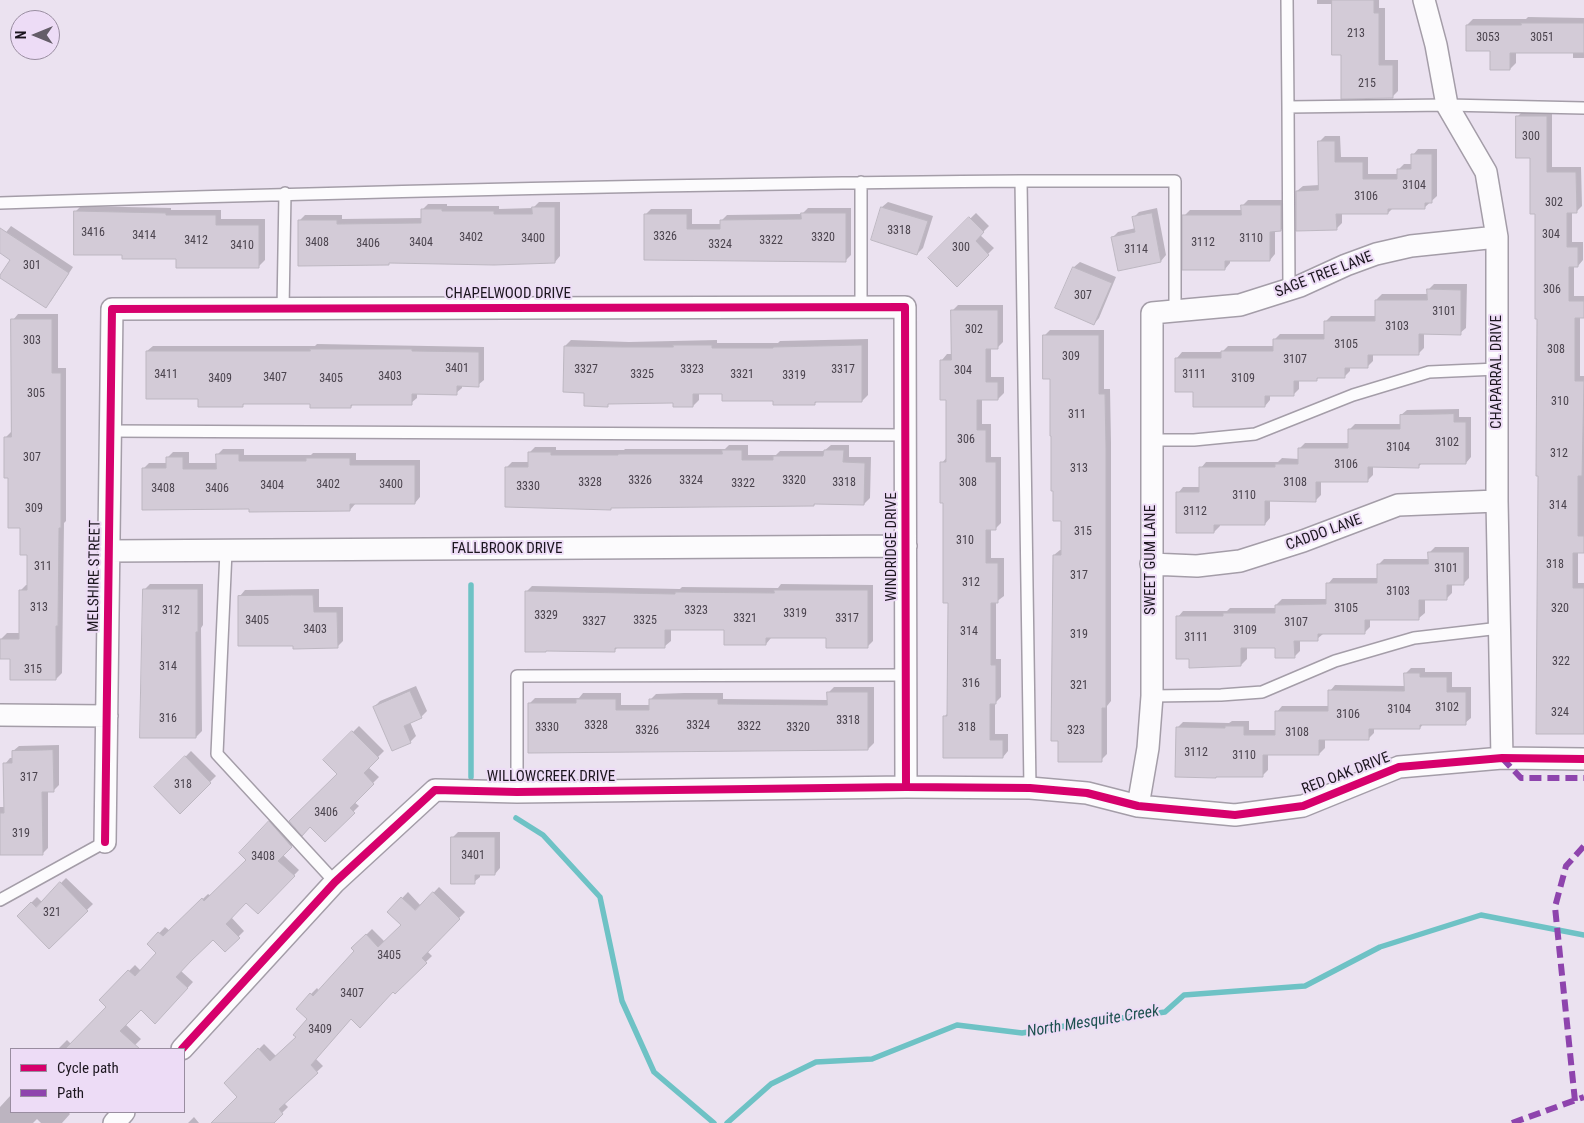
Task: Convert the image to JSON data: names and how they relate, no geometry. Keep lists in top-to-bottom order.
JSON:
{
  "streets": {
    "street": [
      "SAGE TREE LANE",
      "CHAPELWOOD DRIVE",
      "CHAPARRAL DRIVE",
      "CADDO LANE",
      "WINDRIDGE DRIVE",
      "FALLBROOK DRIVE",
      "SWEET GUM LANE",
      "MELSHIRE STREET",
      "RED OAK DRIVE",
      "WILLOWCREEK DRIVE"
    ]
  },
  "crossings": [
    ["SAGE TREE LANE", "CHAPARRAL DRIVE"],
    ["SAGE TREE LANE", "SWEET GUM LANE"],
    ["CHAPELWOOD DRIVE", "WINDRIDGE DRIVE"],
    ["CHAPELWOOD DRIVE", "MELSHIRE STREET"],
    ["CHAPARRAL DRIVE", "CADDO LANE"],
    ["CHAPARRAL DRIVE", "RED OAK DRIVE"],
    ["CADDO LANE", "SWEET GUM LANE"],
    ["WINDRIDGE DRIVE", "FALLBROOK DRIVE"],
    ["WINDRIDGE DRIVE", "WILLOWCREEK DRIVE"],
    ["FALLBROOK DRIVE", "MELSHIRE STREET"],
    ["SWEET GUM LANE", "RED OAK DRIVE"],
    ["RED OAK DRIVE", "WILLOWCREEK DRIVE"]
  ],
  "water": ["North Mesquite Creek"],
  "house_numbers": [
    "213",
    "3053",
    "3051",
    "215",
    "300",
    "3104",
    "3106",
    "302",
    "3318",
    "3416",
    "304",
    "3414",
    "3326",
    "3402",
    "3320",
    "3400",
    "3110",
    "3412",
    "3322",
    "3408",
    "3404",
    "3112",
    "3406",
    "3324",
    "3410",
    "300",
    "3114",
    "301",
    "306",
    "307",
    "3101",
    "3103",
    "302",
    "303",
    "3105",
    "308",
    "309",
    "3107",
    "3401",
    "3327",
    "3323",
    "3317",
    "304",
    "3411",
    "3325",
    "3321",
    "3111",
    "3319",
    "3403",
    "3407",
    "3409",
    "3405",
    "3109",
    "305",
    "310",
    "311",
    "306",
    "3102",
    "3104",
    "312",
    "307",
    "3106",
    "313",
    "3326",
    "3324",
    "3320",
    "3328",
    "3318",
    "308",
    "3108",
    "3322",
    "3402",
    "3400",
    "3404",
    "3330",
    "3408",
    "3406",
    "3110",
    "314",
    "309",
    "3112",
    "315",
    "310",
    "318",
    "311",
    "3101",
    "317",
    "312",
    "3103",
    "313",
    "3105",
    "320",
    "312",
    "3323",
    "3319",
    "3329",
    "3321",
    "3317",
    "3405",
    "3325",
    "3327",
    "3107",
    "3403",
    "3109",
    "314",
    "319",
    "3111",
    "322",
    "314",
    "315",
    "316",
    "321",
    "3102",
    "3104",
    "324",
    "3106",
    "316",
    "3318",
    "3328",
    "3324",
    "3322",
    "3330",
    "3320",
    "318",
    "3326",
    "323",
    "3108",
    "3112",
    "3110",
    "317",
    "318",
    "3406",
    "319",
    "3401",
    "3408",
    "321",
    "3405",
    "3407",
    "3409"
  ],
  "legend": ["Cycle path", "Path"],
  "north": "left"
}
